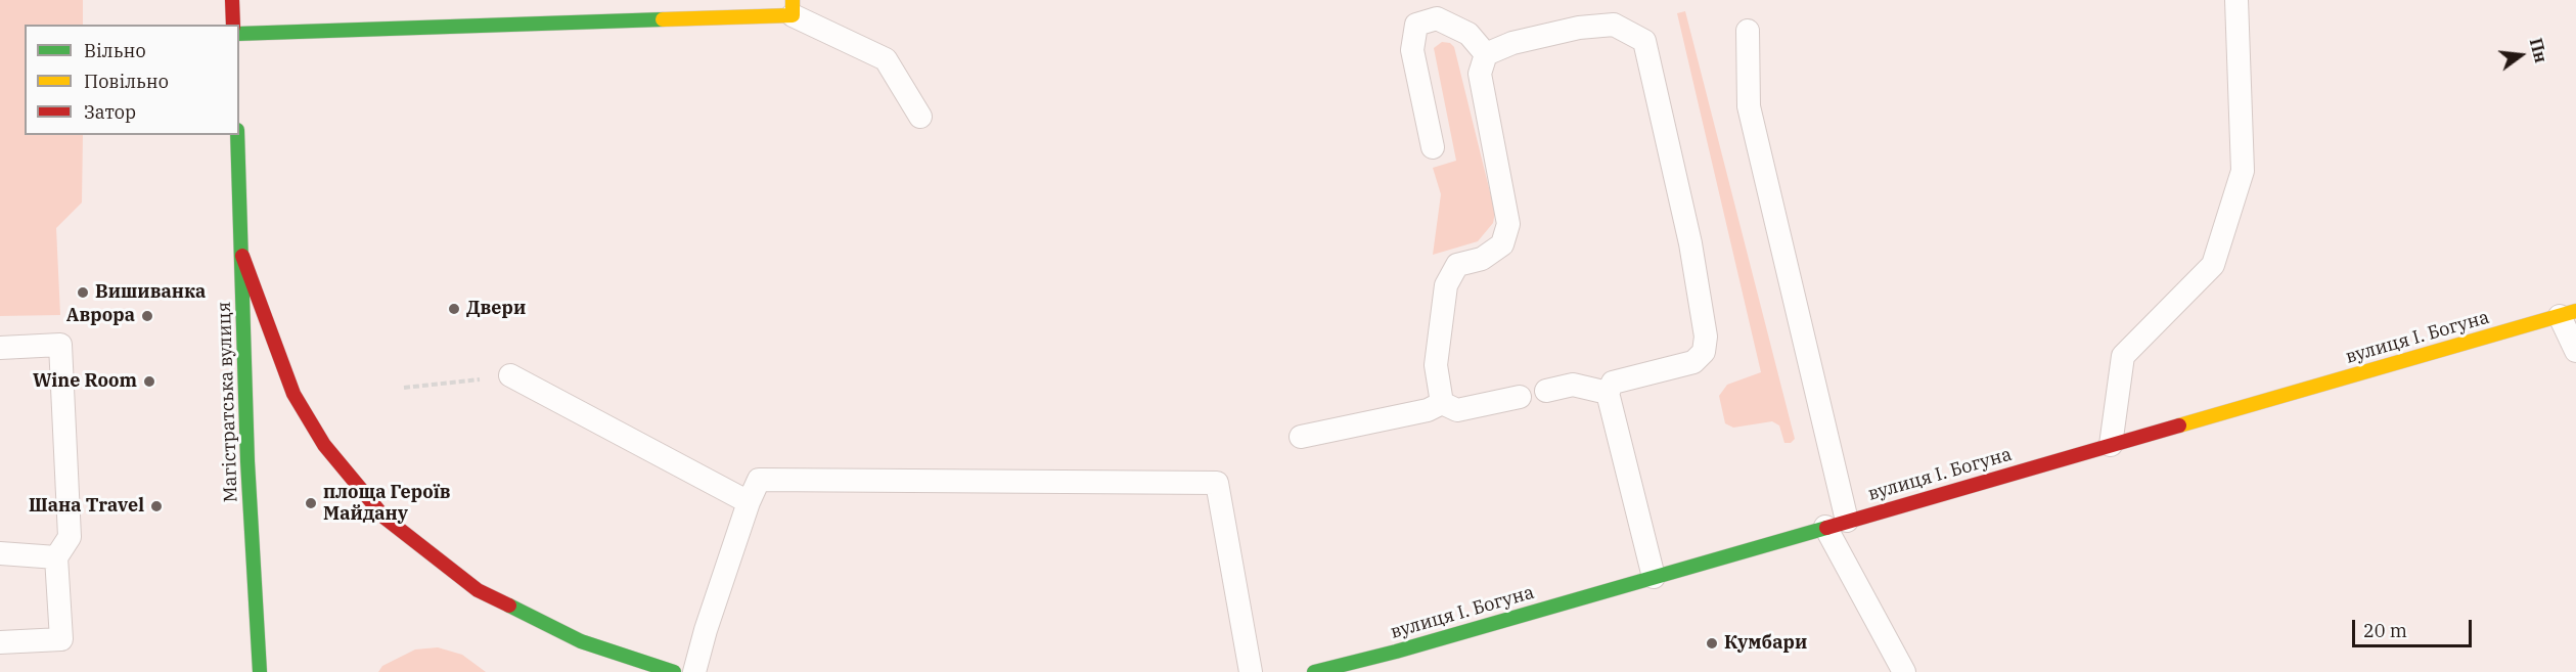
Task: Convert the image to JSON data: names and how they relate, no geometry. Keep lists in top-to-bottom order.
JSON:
{
  "streets": {
    "street": ["вулиця І. Богуна", "Магістратська вулиця"]
  },
  "places": [
    "Вишиванка",
    "Двери",
    "Аврора",
    "Wine Room",
    "площа Героїв Майдану",
    "Шана Travel",
    "Кумбари"
  ],
  "legend": ["Вільно", "Повільно", "Затор"],
  "scale_bar": "20 m",
  "north": "right"
}
